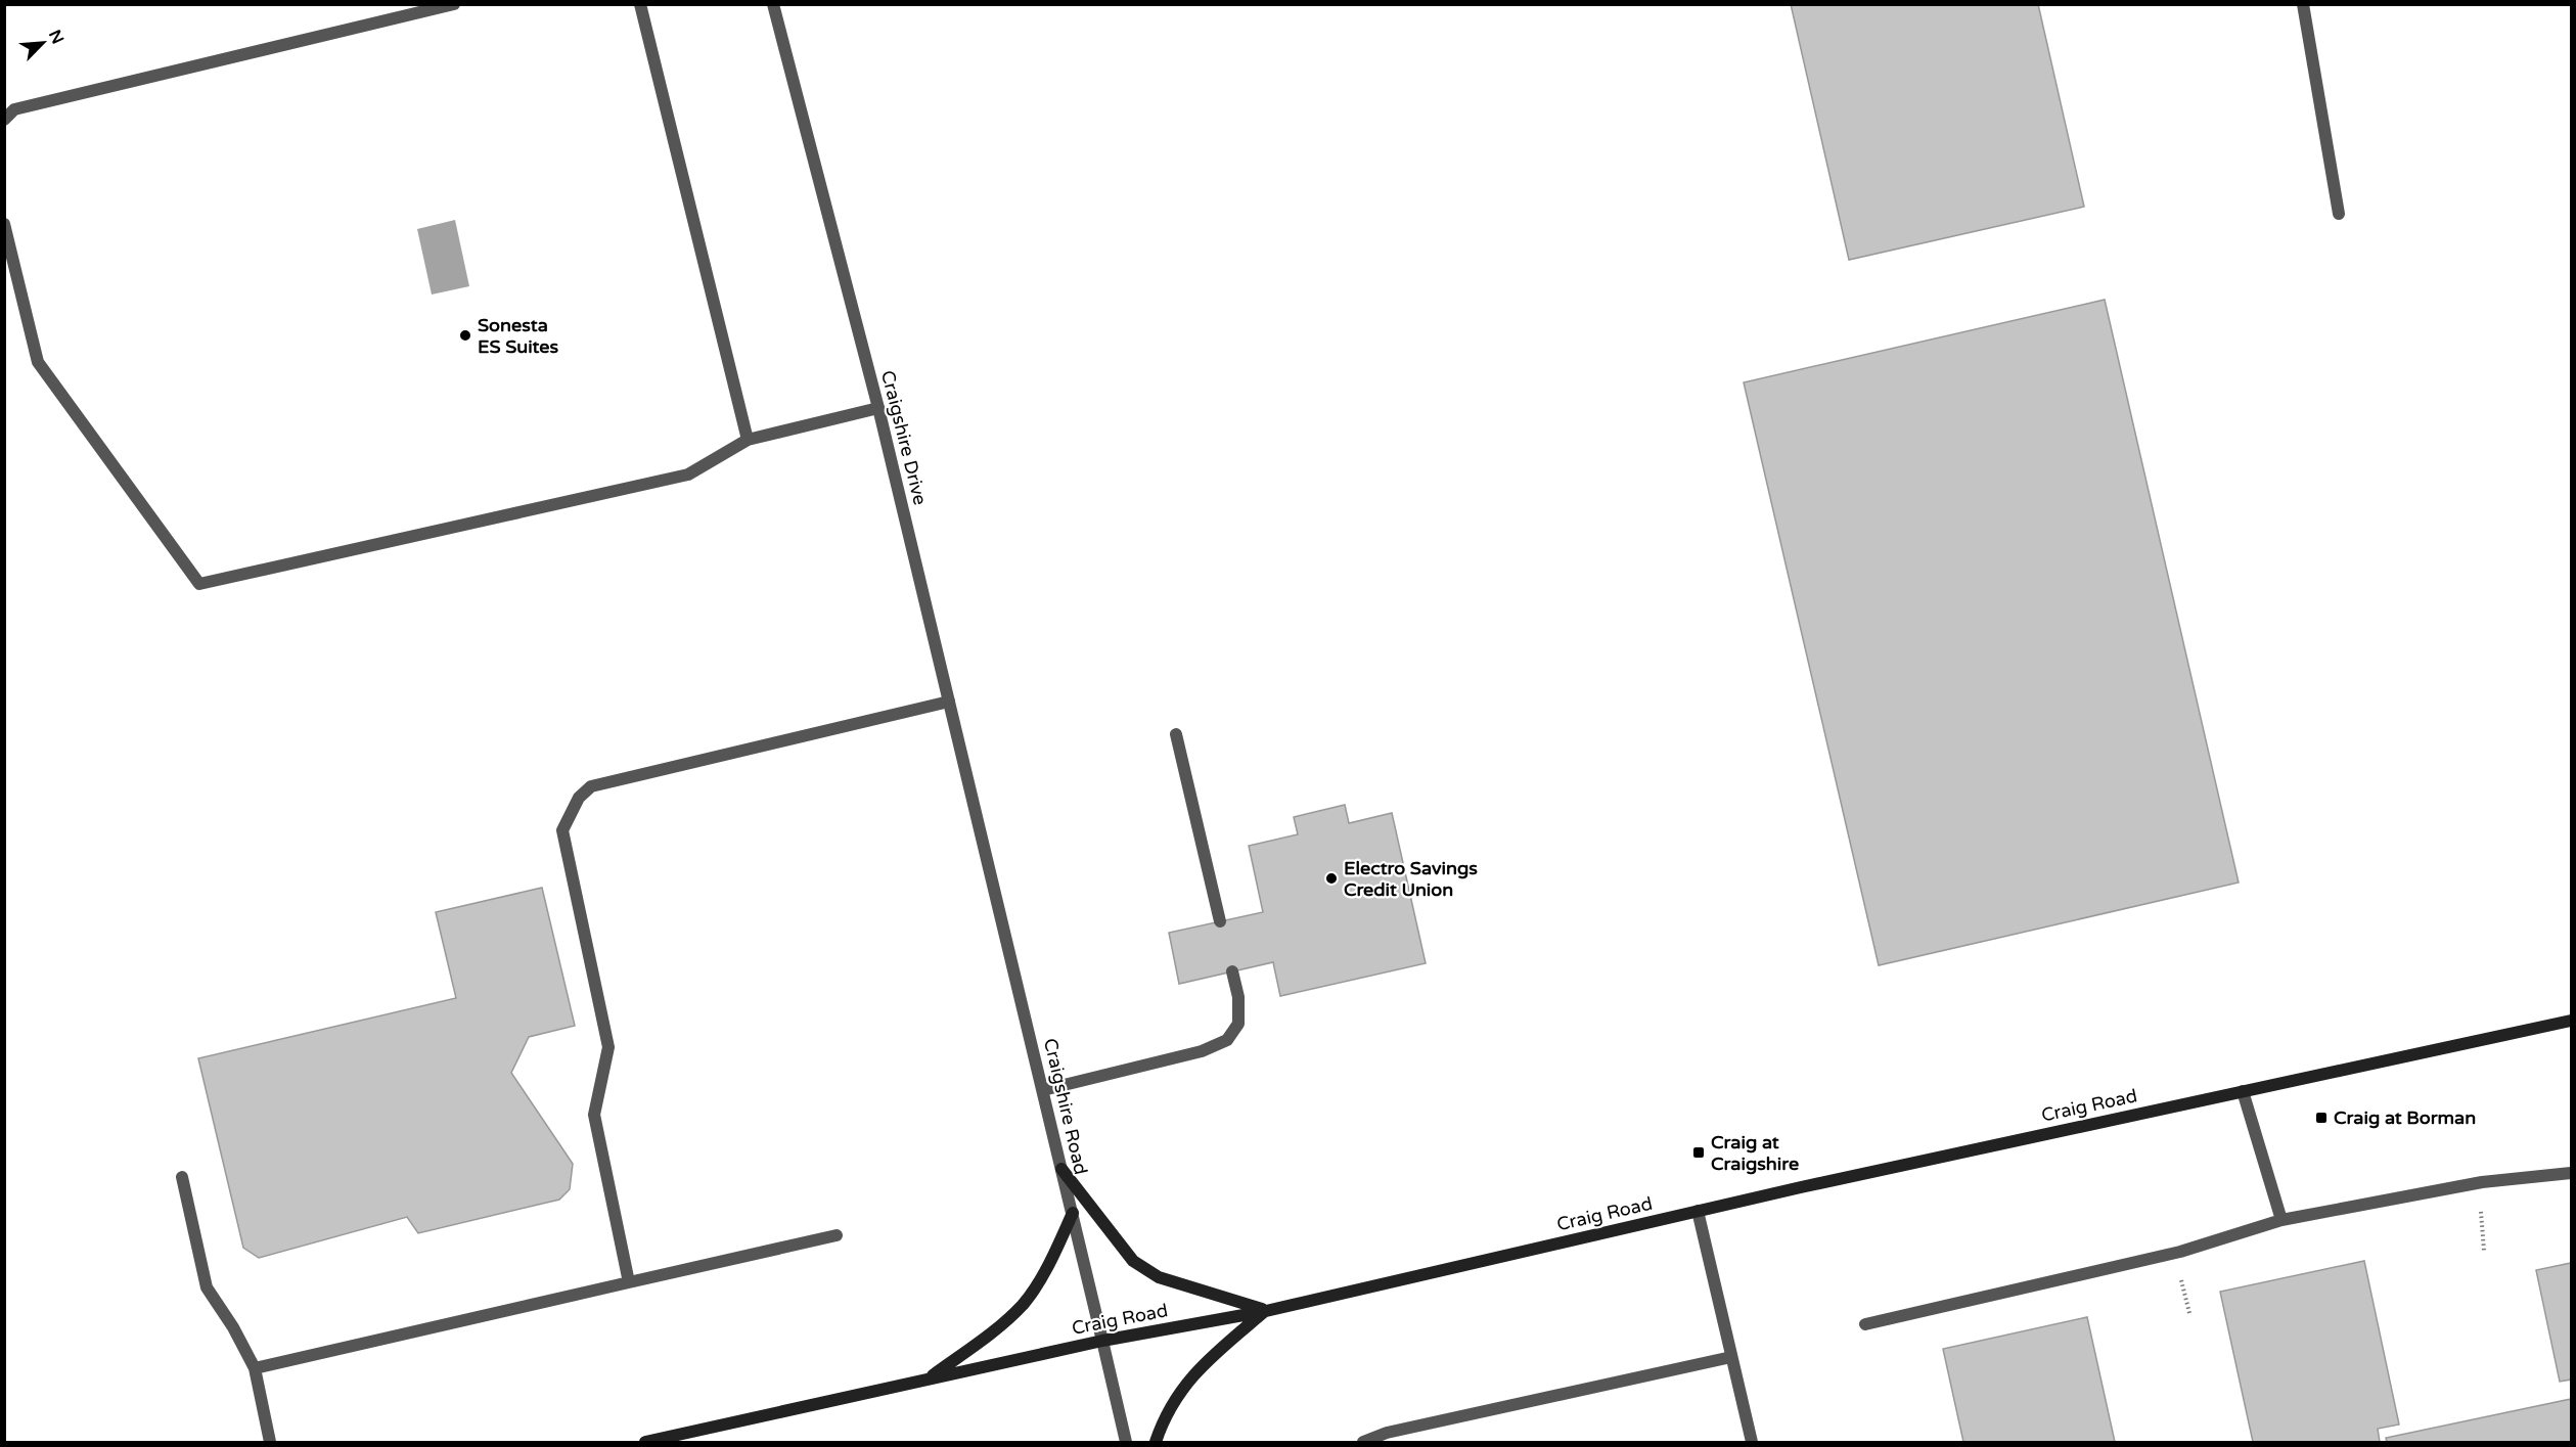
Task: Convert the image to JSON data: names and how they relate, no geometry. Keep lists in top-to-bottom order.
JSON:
{
  "streets": {
    "main road": ["Craig Road"],
    "street": ["Craigshire Drive", "Craigshire Road"]
  },
  "crossings": [
    ["Craigshire Drive", "Craigshire Road"],
    ["Craig Road", "Craigshire Road"]
  ],
  "places": {
    "other": ["Sonesta ES Suites", "Electro Savings Credit Union"],
    "transit": ["Craig at Borman", "Craig at Craigshire"]
  },
  "north": "top right"
}
